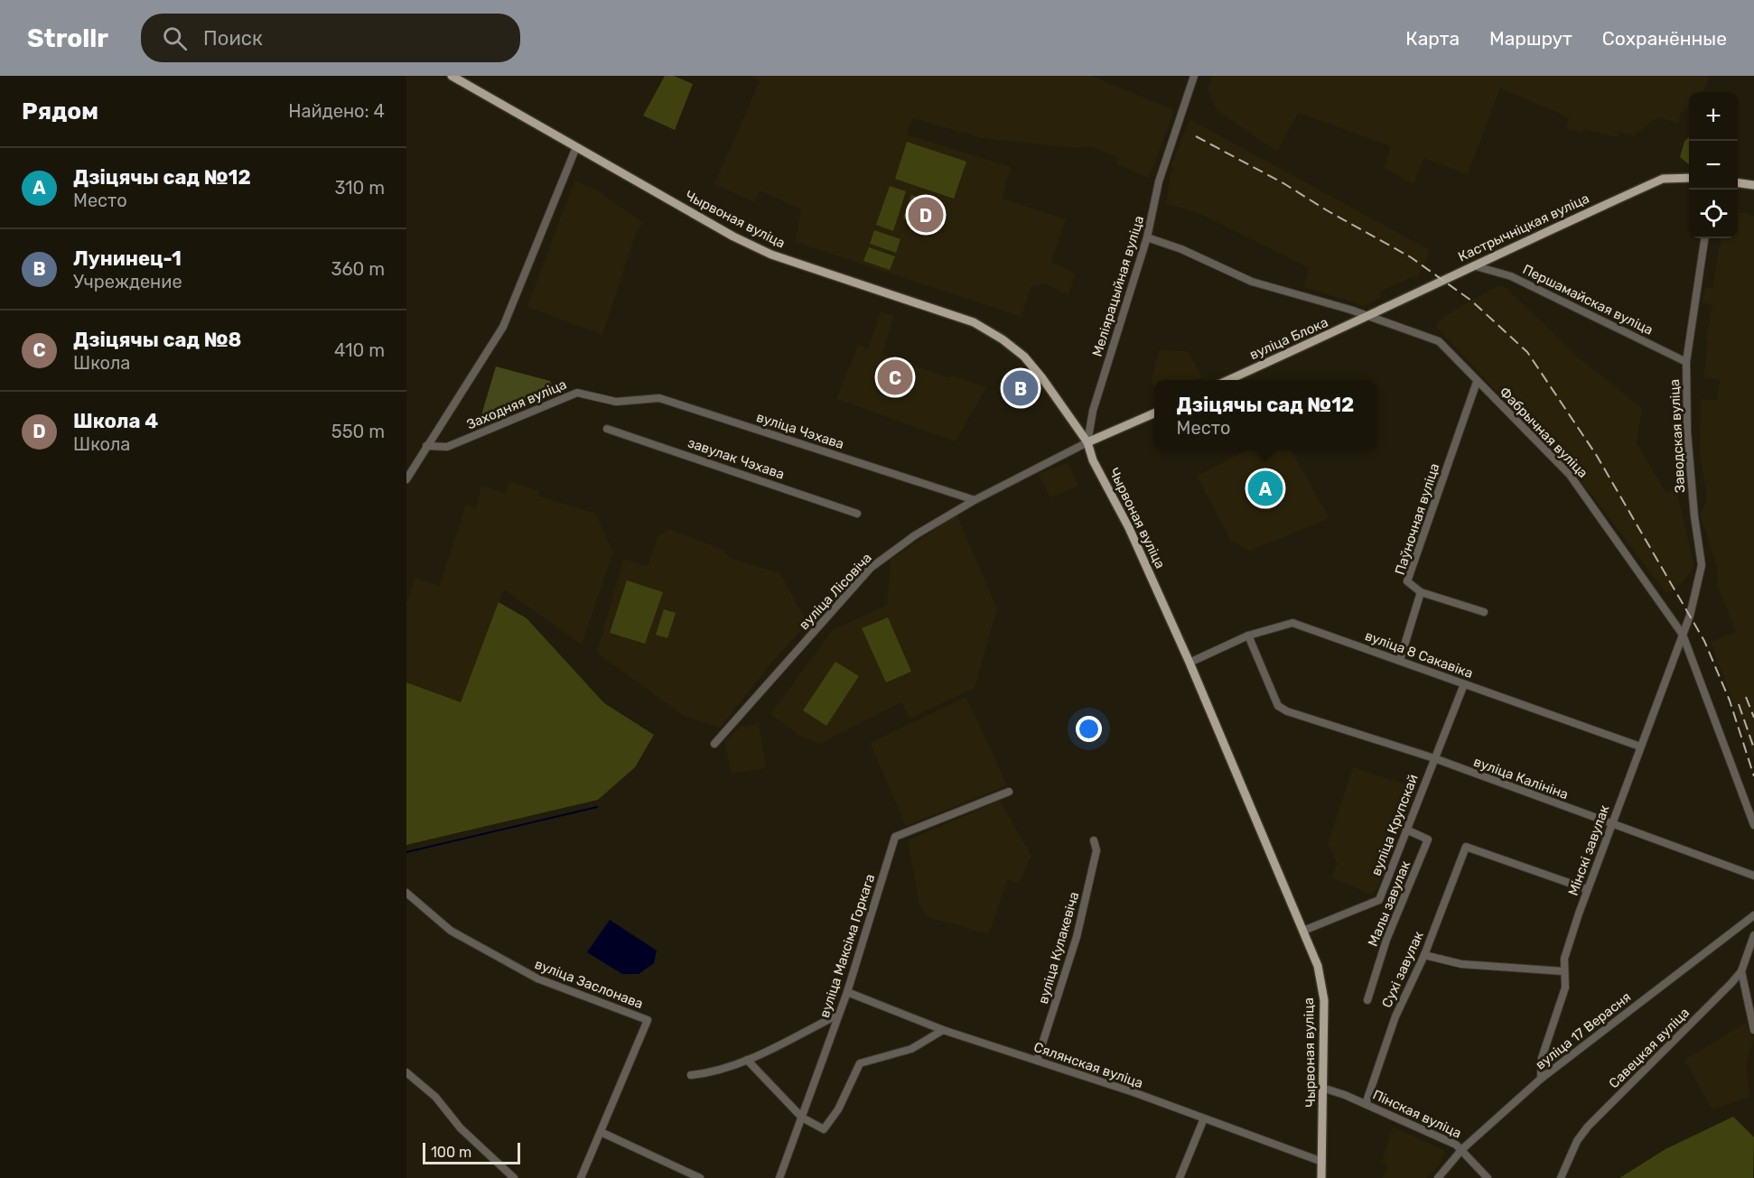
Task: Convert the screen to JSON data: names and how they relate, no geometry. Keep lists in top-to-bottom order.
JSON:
{
  "streets": {
    "main road": ["Чырвоная вуліца", "Кастрычніцкая вуліца", "вуліца Блока"],
    "street": [
      "Меліярацыйная вуліца",
      "Першамайская вуліца",
      "Заходняя вуліца",
      "вуліца Чэхава",
      "Фабрычная вуліца",
      "Заводская вуліца",
      "завулак Чэхава",
      "Паўночная вуліца",
      "вуліца Лісовіча",
      "вуліца 8 Сакавіка",
      "вуліца Калініна",
      "вуліца Крупскай",
      "Мінскі завулак",
      "Малы завулак",
      "вуліца Максіма Горкага",
      "вуліца Кулакевіча",
      "Сухі завулак",
      "вуліца Заслонава",
      "вуліца 17 Верасня",
      "Савецкая вуліца",
      "Сялянская вуліца",
      "Пінская вуліца"
    ]
  },
  "crossings": [
    ["Чырвоная вуліца", "Меліярацыйная вуліца"],
    ["Чырвоная вуліца", "вуліца Лісовіча"],
    ["Чырвоная вуліца", "вуліца 8 Сакавіка"],
    ["Чырвоная вуліца", "вуліца Крупскай"],
    ["Чырвоная вуліца", "Сялянская вуліца"],
    ["Чырвоная вуліца", "Пінская вуліца"],
    ["Кастрычніцкая вуліца", "Першамайская вуліца"],
    ["Кастрычніцкая вуліца", "вуліца Блока"],
    ["Кастрычніцкая вуліца", "Фабрычная вуліца"],
    ["Меліярацыйная вуліца", "Фабрычная вуліца"],
    ["Меліярацыйная вуліца", "вуліца Лісовіча"],
    ["Першамайская вуліца", "Заводская вуліца"],
    ["вуліца Блока", "Фабрычная вуліца"],
    ["Заходняя вуліца", "вуліца Чэхава"],
    ["вуліца Чэхава", "вуліца Лісовіча"],
    ["Фабрычная вуліца", "Заводская вуліца"],
    ["Фабрычная вуліца", "Паўночная вуліца"],
    ["Фабрычная вуліца", "Мінскі завулак"],
    ["Заводская вуліца", "Мінскі завулак"],
    ["вуліца 8 Сакавіка", "вуліца Калініна"],
    ["вуліца 8 Сакавіка", "вуліца Крупскай"],
    ["вуліца 8 Сакавіка", "Мінскі завулак"],
    ["вуліца Калініна", "вуліца Крупскай"],
    ["вуліца Калініна", "Мінскі завулак"],
    ["вуліца Крупскай", "Малы завулак"],
    ["Мінскі завулак", "Сухі завулак"],
    ["Мінскі завулак", "вуліца 17 Верасня"],
    ["вуліца Максіма Горкага", "Сялянская вуліца"],
    ["вуліца Кулакевіча", "Сялянская вуліца"],
    ["Сухі завулак", "Пінская вуліца"],
    ["вуліца 17 Верасня", "Пінская вуліца"]
  ],
  "scale_bar": "100 m",
  "page": {
    "header": "Strollr",
    "search": "Поиск",
    "nav": ["Карта", "Маршрут", "Сохранённые"],
    "heading": ["Рядом", "Найдено: 4"],
    "map_buttons": ["+", "−"],
    "list": [
      {
        "mark": "A",
        "name": "Дзіцячы сад №12",
        "note": "Место",
        "value": "310 m"
      },
      {
        "mark": "B",
        "name": "Лунинец-1",
        "note": "Учреждение",
        "value": "360 m"
      },
      {
        "mark": "C",
        "name": "Дзіцячы сад №8",
        "note": "Школа",
        "value": "410 m"
      },
      {
        "mark": "D",
        "name": "Школа 4",
        "note": "Школа",
        "value": "550 m"
      }
    ],
    "pins": [
      "D",
      "C",
      "B",
      "A"
    ],
    "popup": ["Дзіцячы сад №12", "Место"],
    "scale": "100 m"
  }
}
